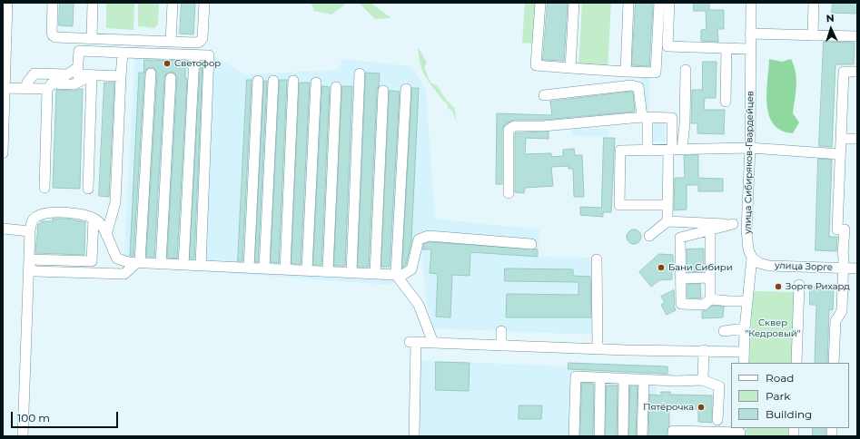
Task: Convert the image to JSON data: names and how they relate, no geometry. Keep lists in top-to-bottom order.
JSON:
{
  "streets": {
    "street": ["улица Сибиряков-Гвардейцев", "улица Зорге"]
  },
  "crossings": [
    ["улица Сибиряков-Гвардейцев", "улица Зорге"]
  ],
  "parks": ["Сквер \"Кедровый\""],
  "places": [
    "Светофор",
    "Бани Сибири",
    "Зорге Рихард",
    "Пятёрочка"
  ],
  "legend": ["Road", "Park", "Building"],
  "scale_bar": "100 m",
  "north": "top"
}
